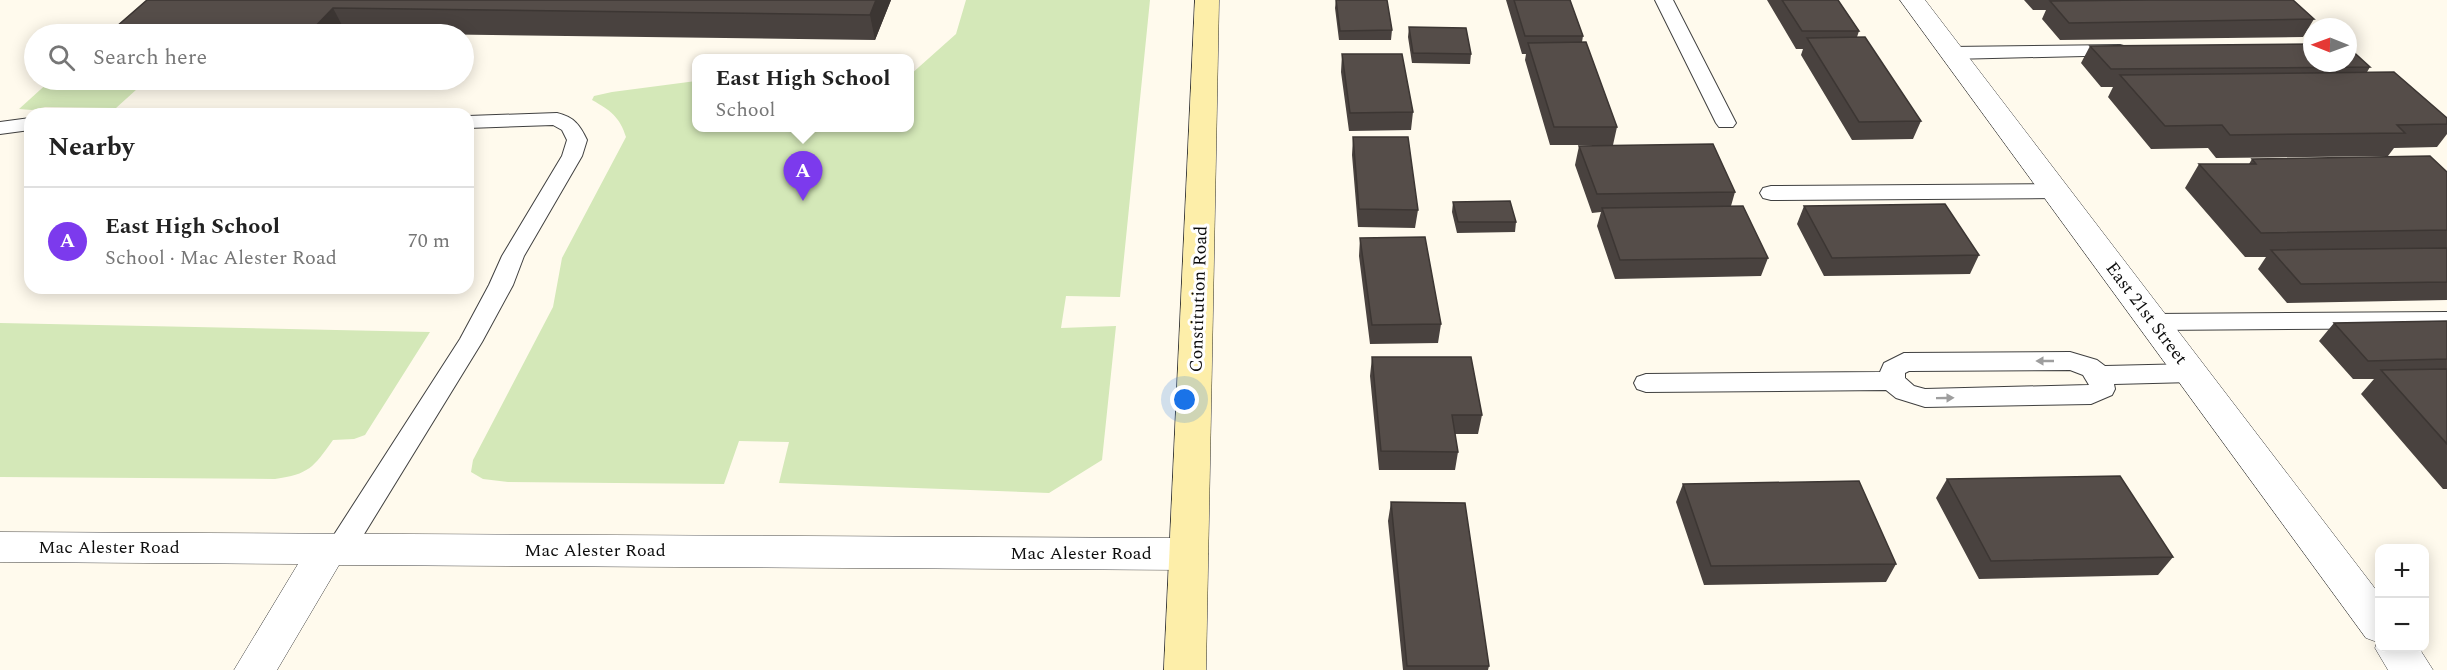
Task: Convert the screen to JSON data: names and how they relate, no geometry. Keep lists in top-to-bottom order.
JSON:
{
  "streets": {
    "street": ["Constitution Road", "East 21st Street", "Mac Alester Road"]
  },
  "crossings": [
    ["Constitution Road", "Mac Alester Road"]
  ],
  "north": "left",
  "page": {
    "search": "Search here",
    "popup": ["East High School", "School"],
    "heading": "Nearby",
    "pins": "A",
    "list": [
      {
        "mark": "A",
        "name": "East High School",
        "note": "School · Mac Alester Road",
        "value": "70 m"
      }
    ],
    "map_buttons": ["+", "−"]
  }
}
